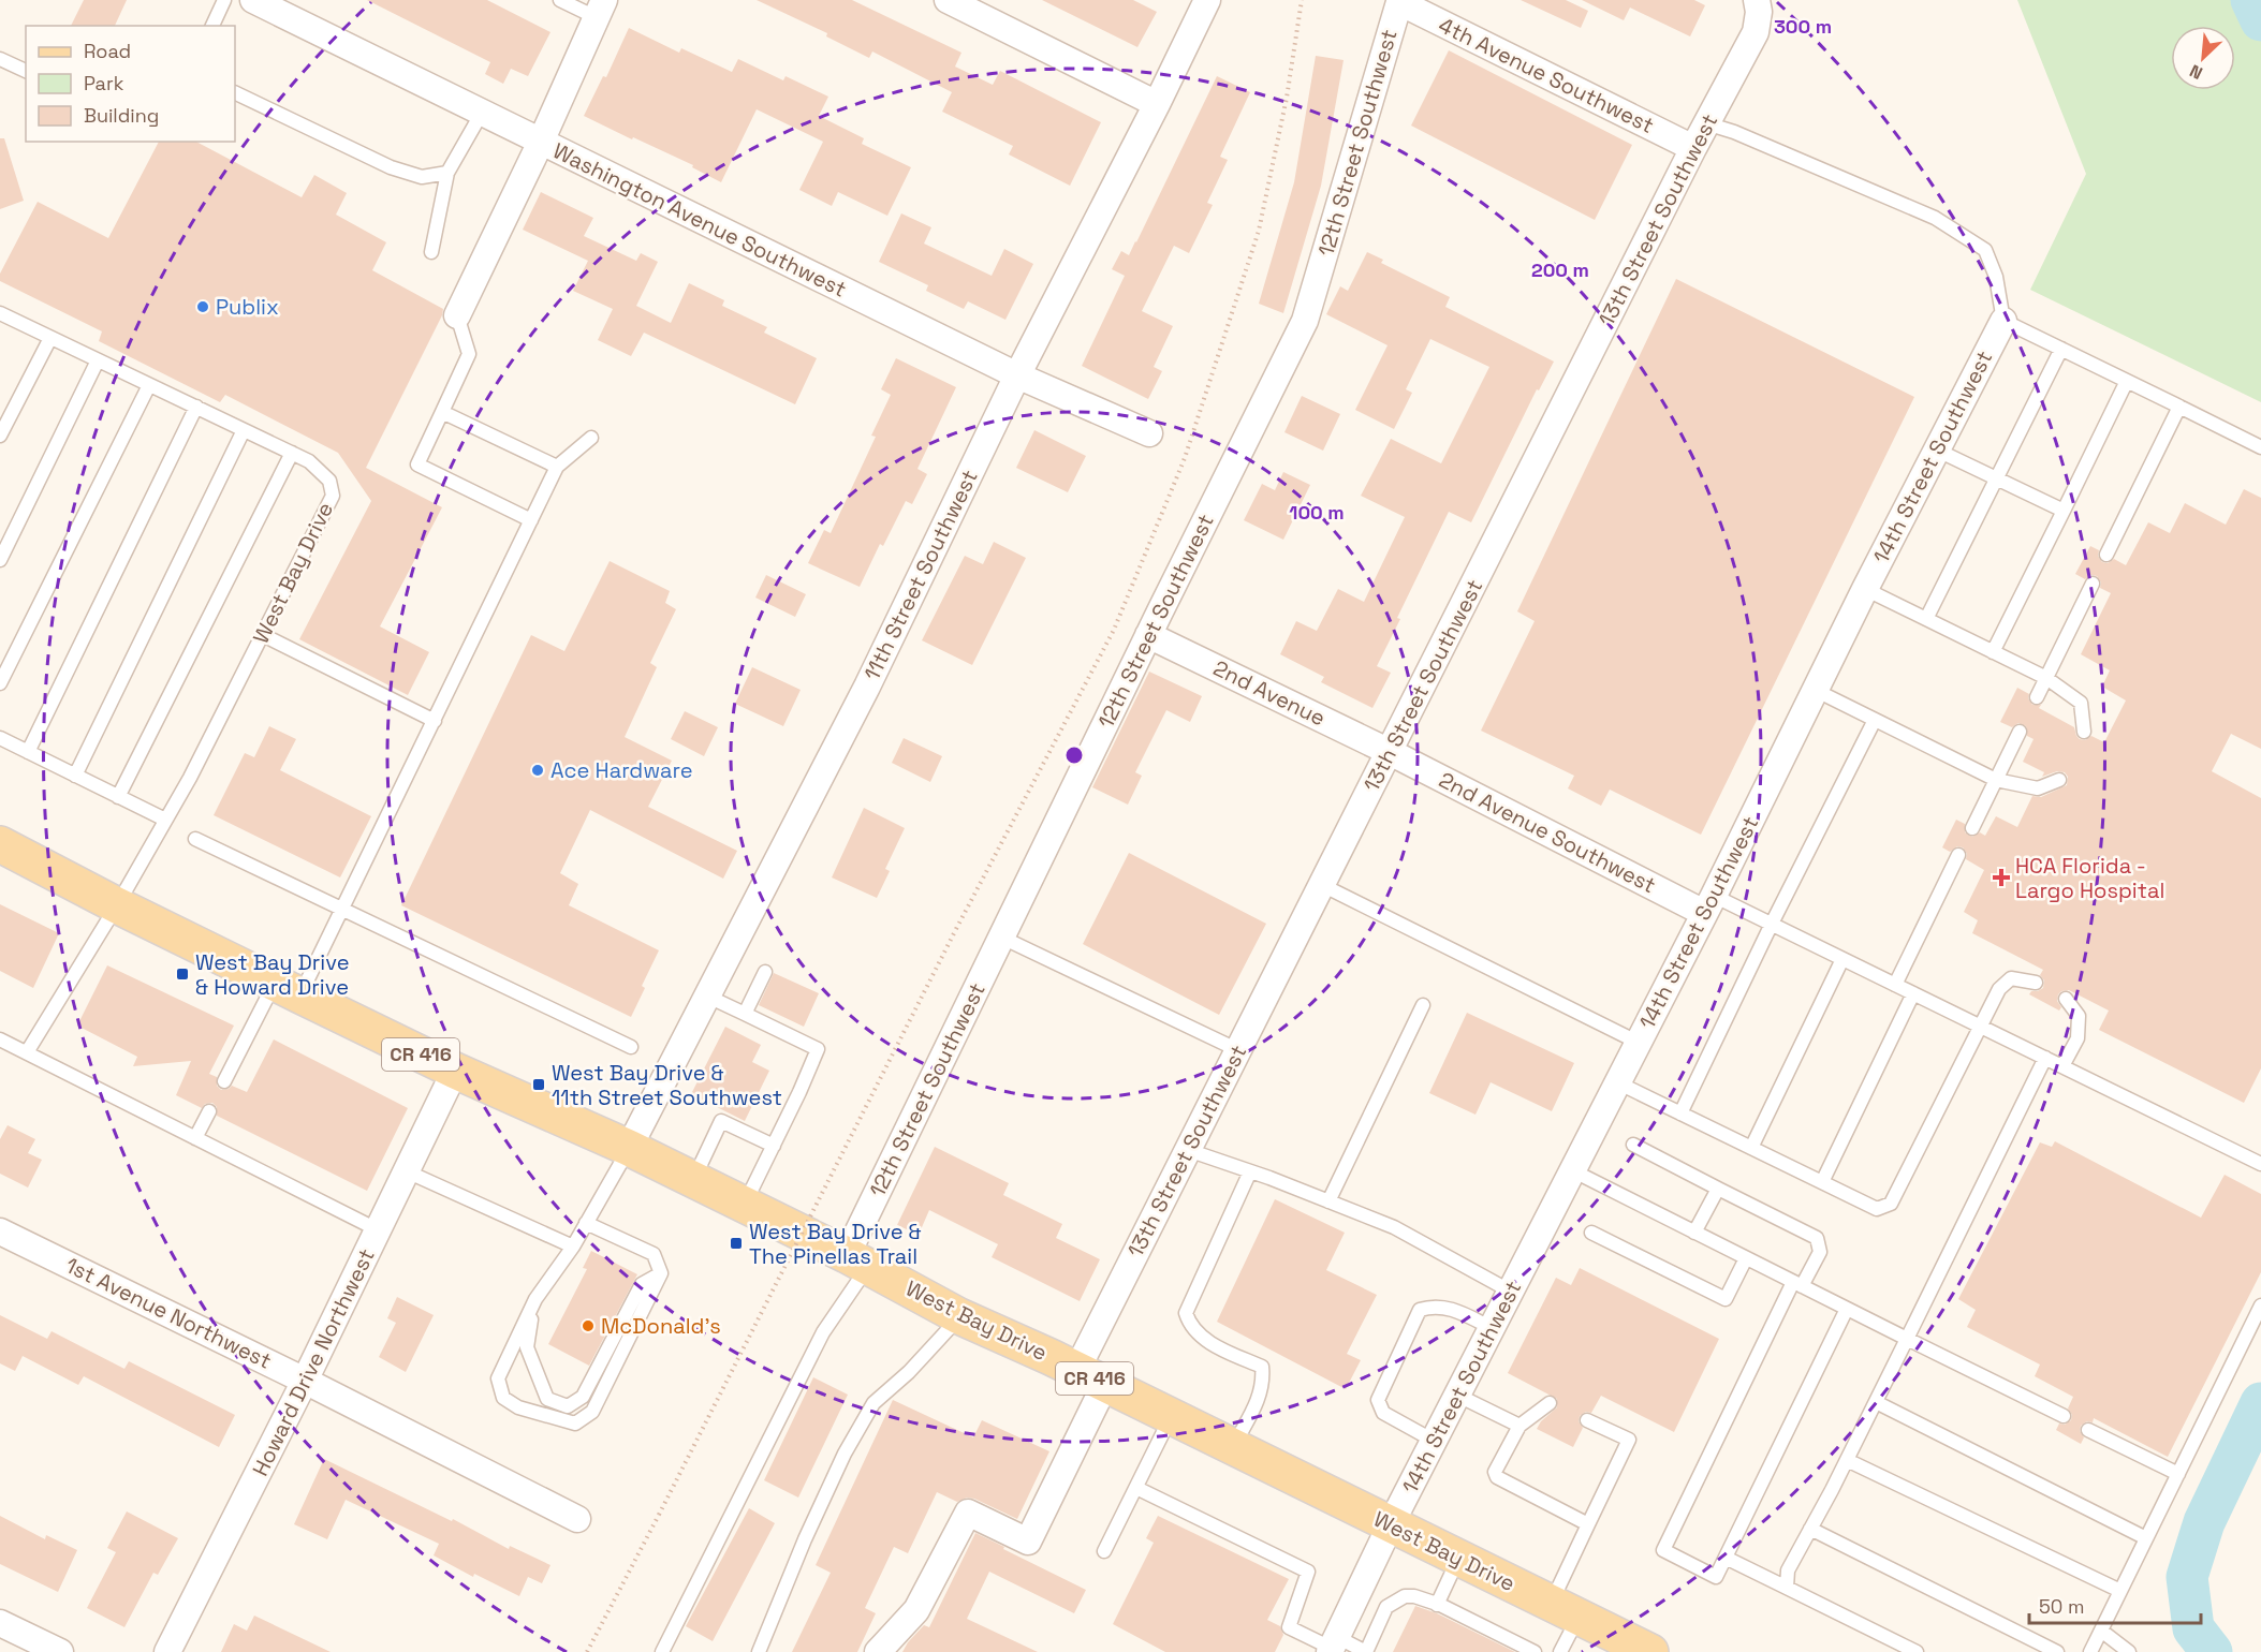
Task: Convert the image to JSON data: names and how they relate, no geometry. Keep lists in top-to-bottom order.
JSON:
{
  "streets": {
    "main road": ["West Bay Drive", "CR 416"],
    "street": [
      "4th Avenue Southwest",
      "12th Street Southwest",
      "Washington Avenue Southwest",
      "13th Street Southwest",
      "14th Street Southwest",
      "11th Street Southwest",
      "2nd Avenue",
      "2nd Avenue Southwest",
      "1st Avenue Northwest",
      "Howard Drive Northwest"
    ]
  },
  "crossings": [
    ["4th Avenue Southwest", "12th Street Southwest"],
    ["4th Avenue Southwest", "13th Street Southwest"],
    ["12th Street Southwest", "West Bay Drive"],
    ["12th Street Southwest", "2nd Avenue"],
    ["Washington Avenue Southwest", "11th Street Southwest"],
    ["13th Street Southwest", "West Bay Drive"],
    ["13th Street Southwest", "2nd Avenue"],
    ["13th Street Southwest", "2nd Avenue Southwest"],
    ["14th Street Southwest", "West Bay Drive"],
    ["14th Street Southwest", "2nd Avenue Southwest"],
    ["West Bay Drive", "11th Street Southwest"],
    ["West Bay Drive", "Howard Drive Northwest"],
    ["2nd Avenue", "2nd Avenue Southwest"],
    ["1st Avenue Northwest", "Howard Drive Northwest"]
  ],
  "places": {
    "other": ["Publix", "Ace Hardware", "McDonald's"],
    "health": ["HCA Florida - Largo Hospital"],
    "transit": ["West Bay Drive & Howard Drive", "West Bay Drive & 11th Street Southwest", "West Bay Drive & The Pinellas Trail"]
  },
  "legend": ["Road", "Park", "Building"],
  "scale_bar": "50 m",
  "north": "bottom left",
  "rings": ["300 m", "200 m", "100 m"]
}
